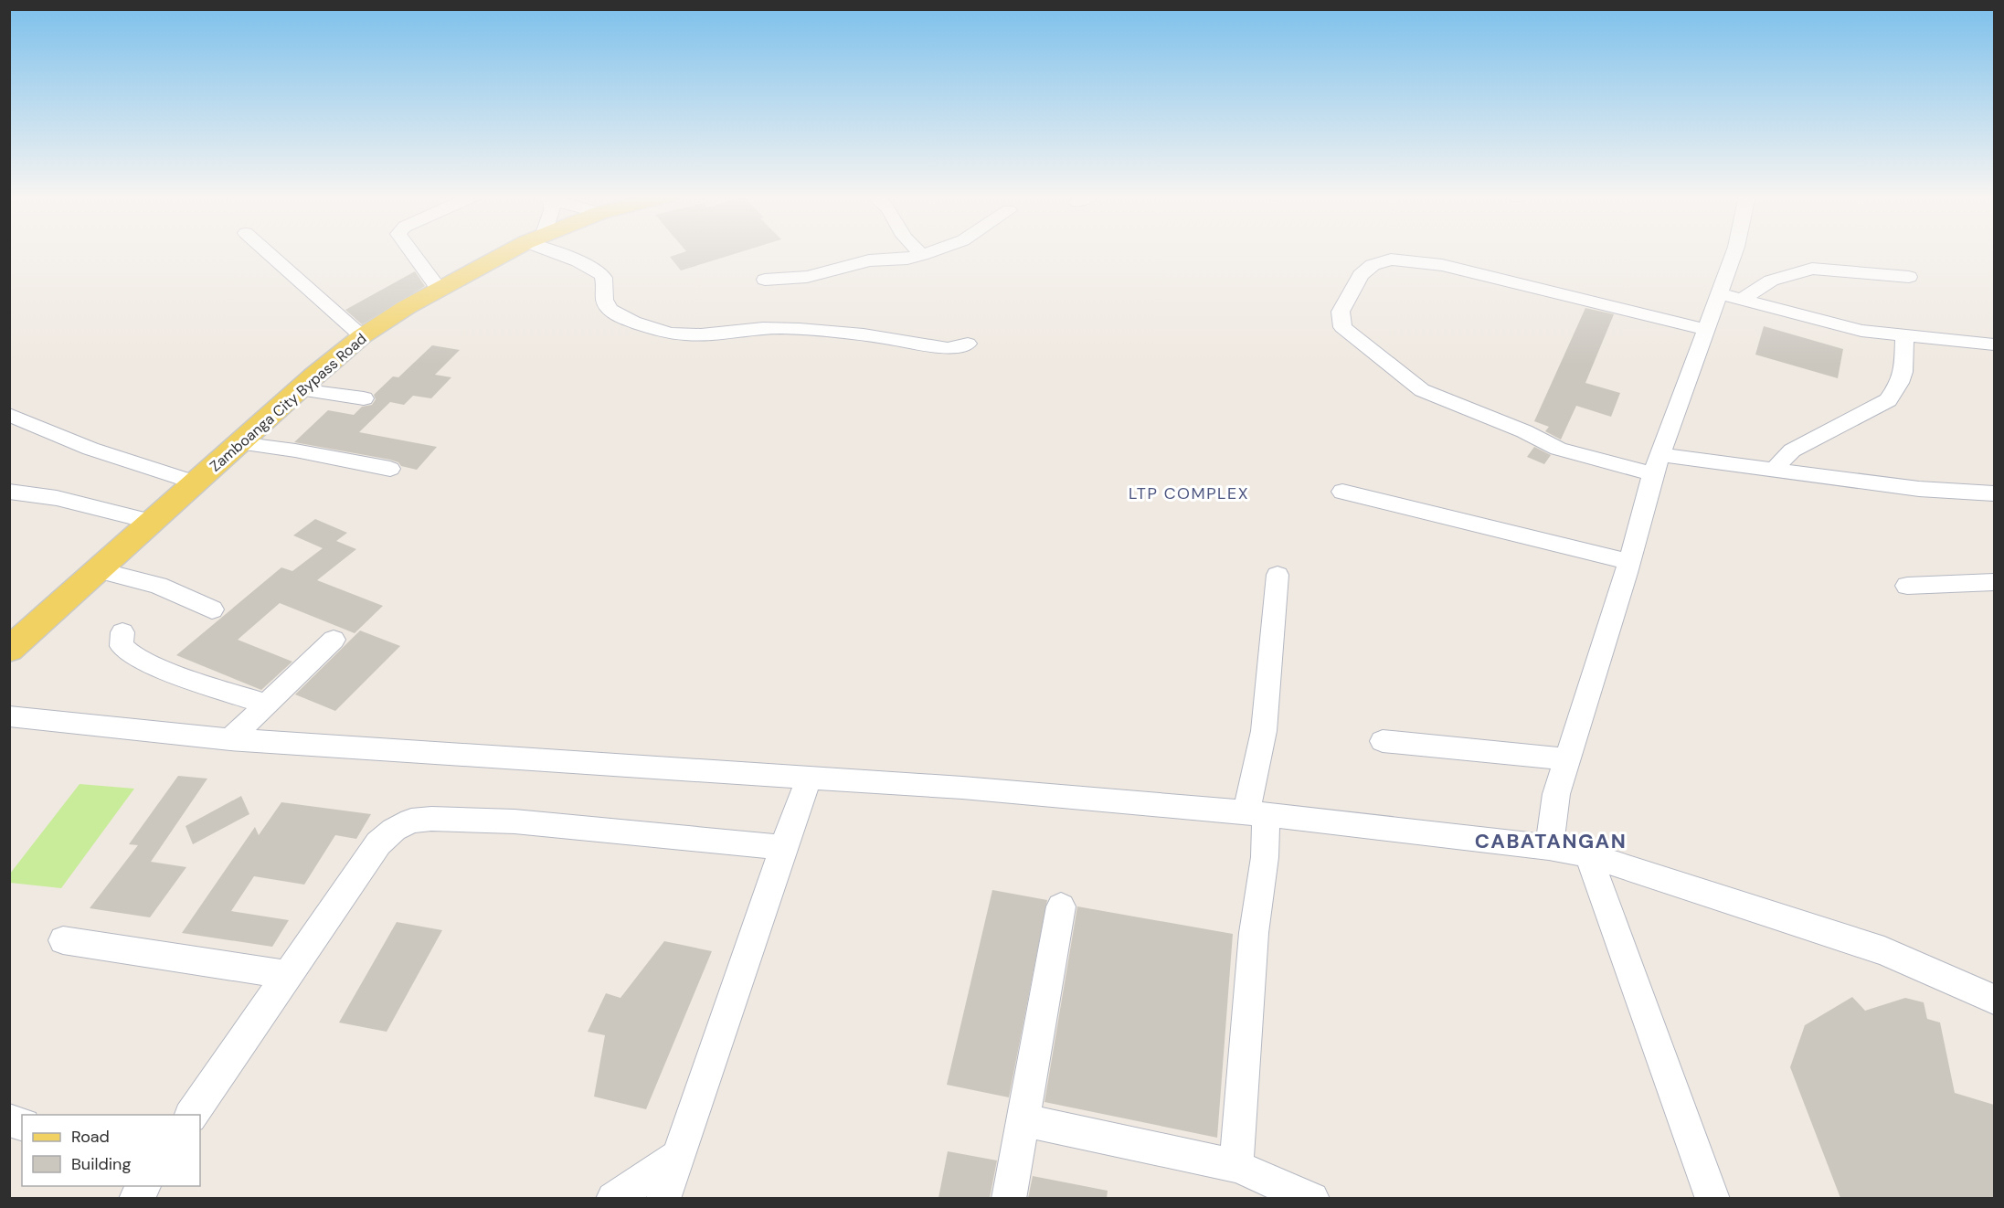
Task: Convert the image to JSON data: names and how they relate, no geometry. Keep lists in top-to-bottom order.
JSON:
{
  "streets": {
    "main road": ["Zamboanga City Bypass Road"]
  },
  "districts": ["LTP COMPLEX", "CABATANGAN"],
  "legend": ["Road", "Building"]
}
